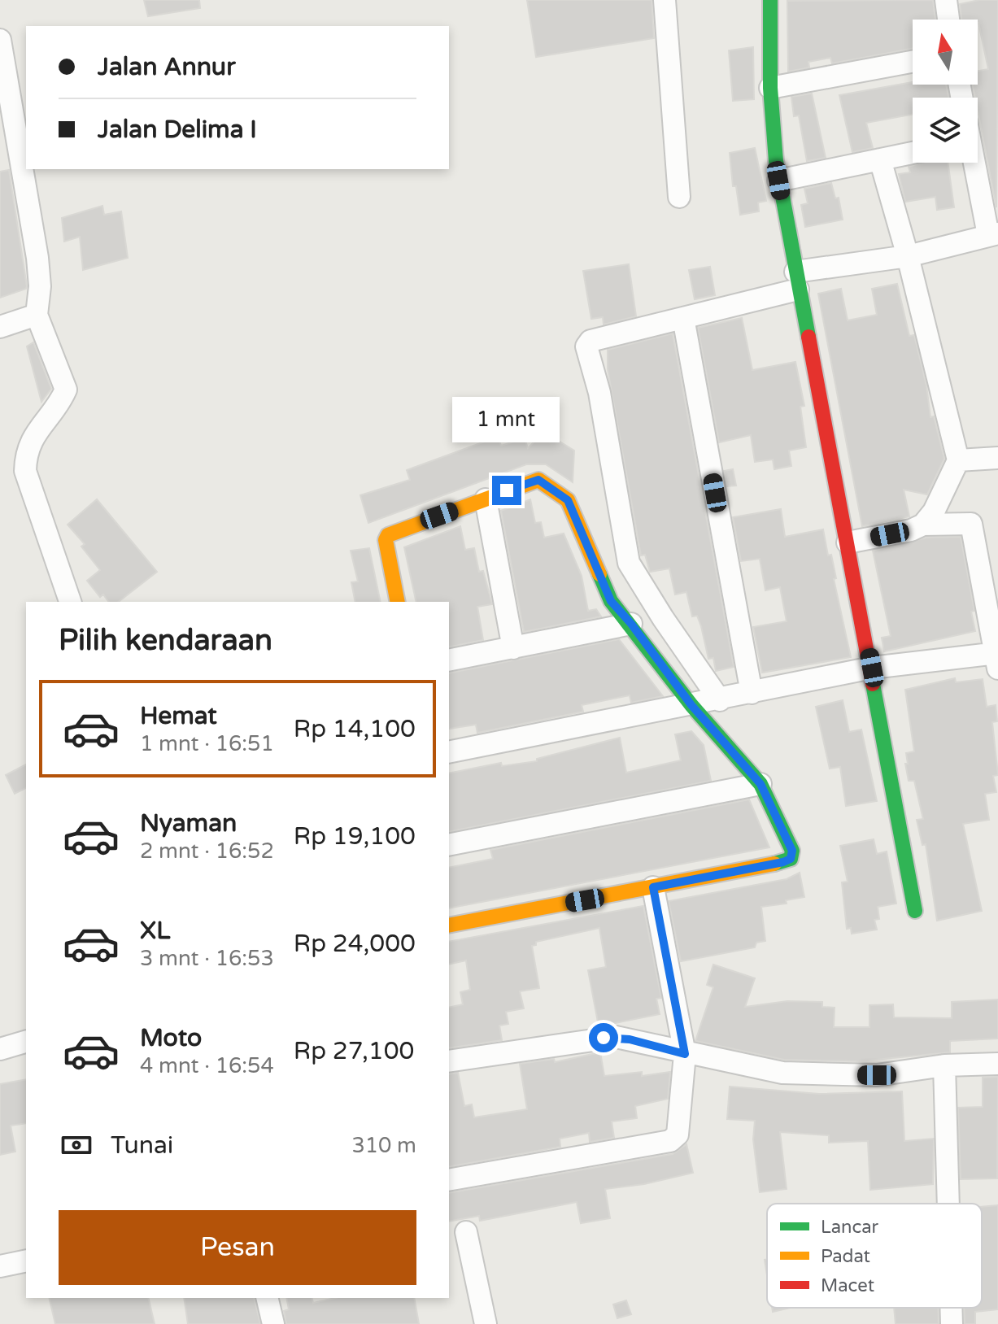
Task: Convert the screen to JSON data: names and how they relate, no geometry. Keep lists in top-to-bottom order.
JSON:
{
  "legend": ["Lancar", "Padat", "Macet"],
  "north": "top",
  "page": {
    "banner": ["Jalan Annur", "Jalan Delima I"],
    "bubble": "1 mnt",
    "heading": "Pilih kendaraan",
    "list": [
      {
        "name": "Hemat",
        "note": "1 mnt · 16:51",
        "value": "Rp 14,100"
      },
      {
        "name": "Nyaman",
        "note": "2 mnt · 16:52",
        "value": "Rp 19,100"
      },
      {
        "name": "XL",
        "note": "3 mnt · 16:53",
        "value": "Rp 24,000"
      },
      {
        "name": "Moto",
        "note": "4 mnt · 16:54",
        "value": "Rp 27,100"
      }
    ],
    "pay": ["Tunai", "310 m"],
    "buttons": "Pesan"
  }
}
